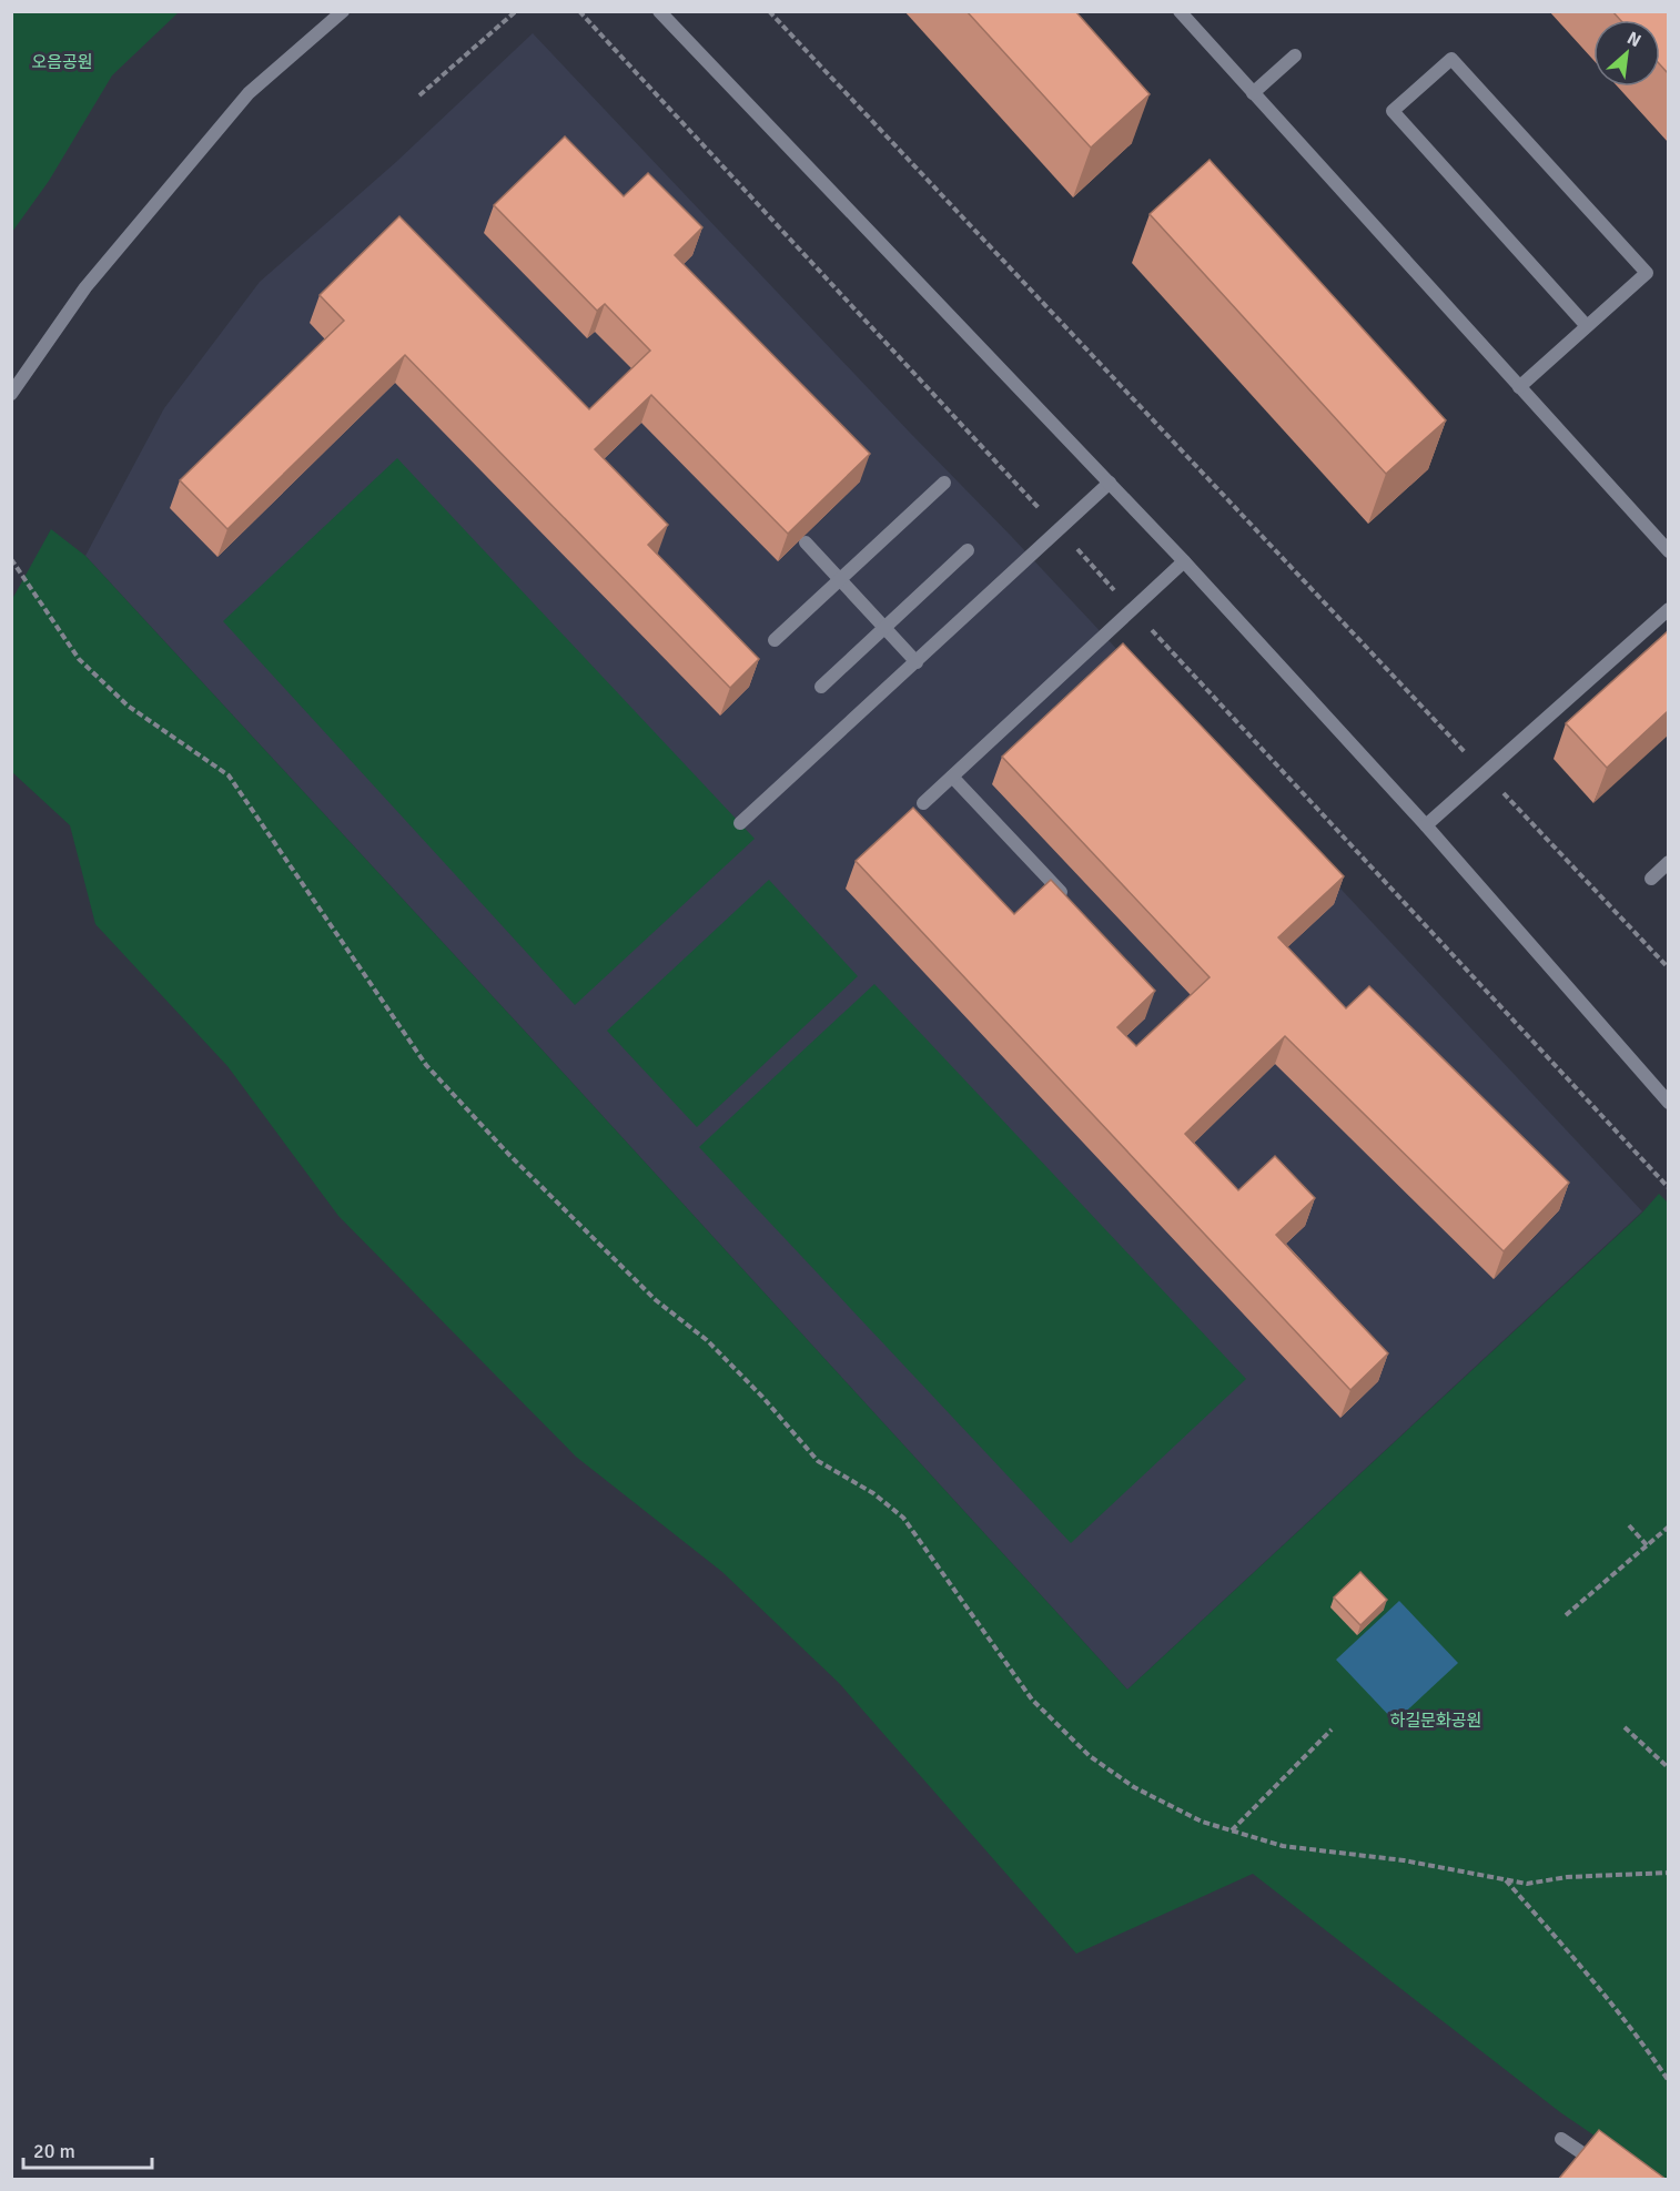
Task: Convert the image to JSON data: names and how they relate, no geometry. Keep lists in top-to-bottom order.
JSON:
{
  "parks": ["오음공원", "하길문화공원"],
  "scale_bar": "20 m",
  "north": "top right"
}
